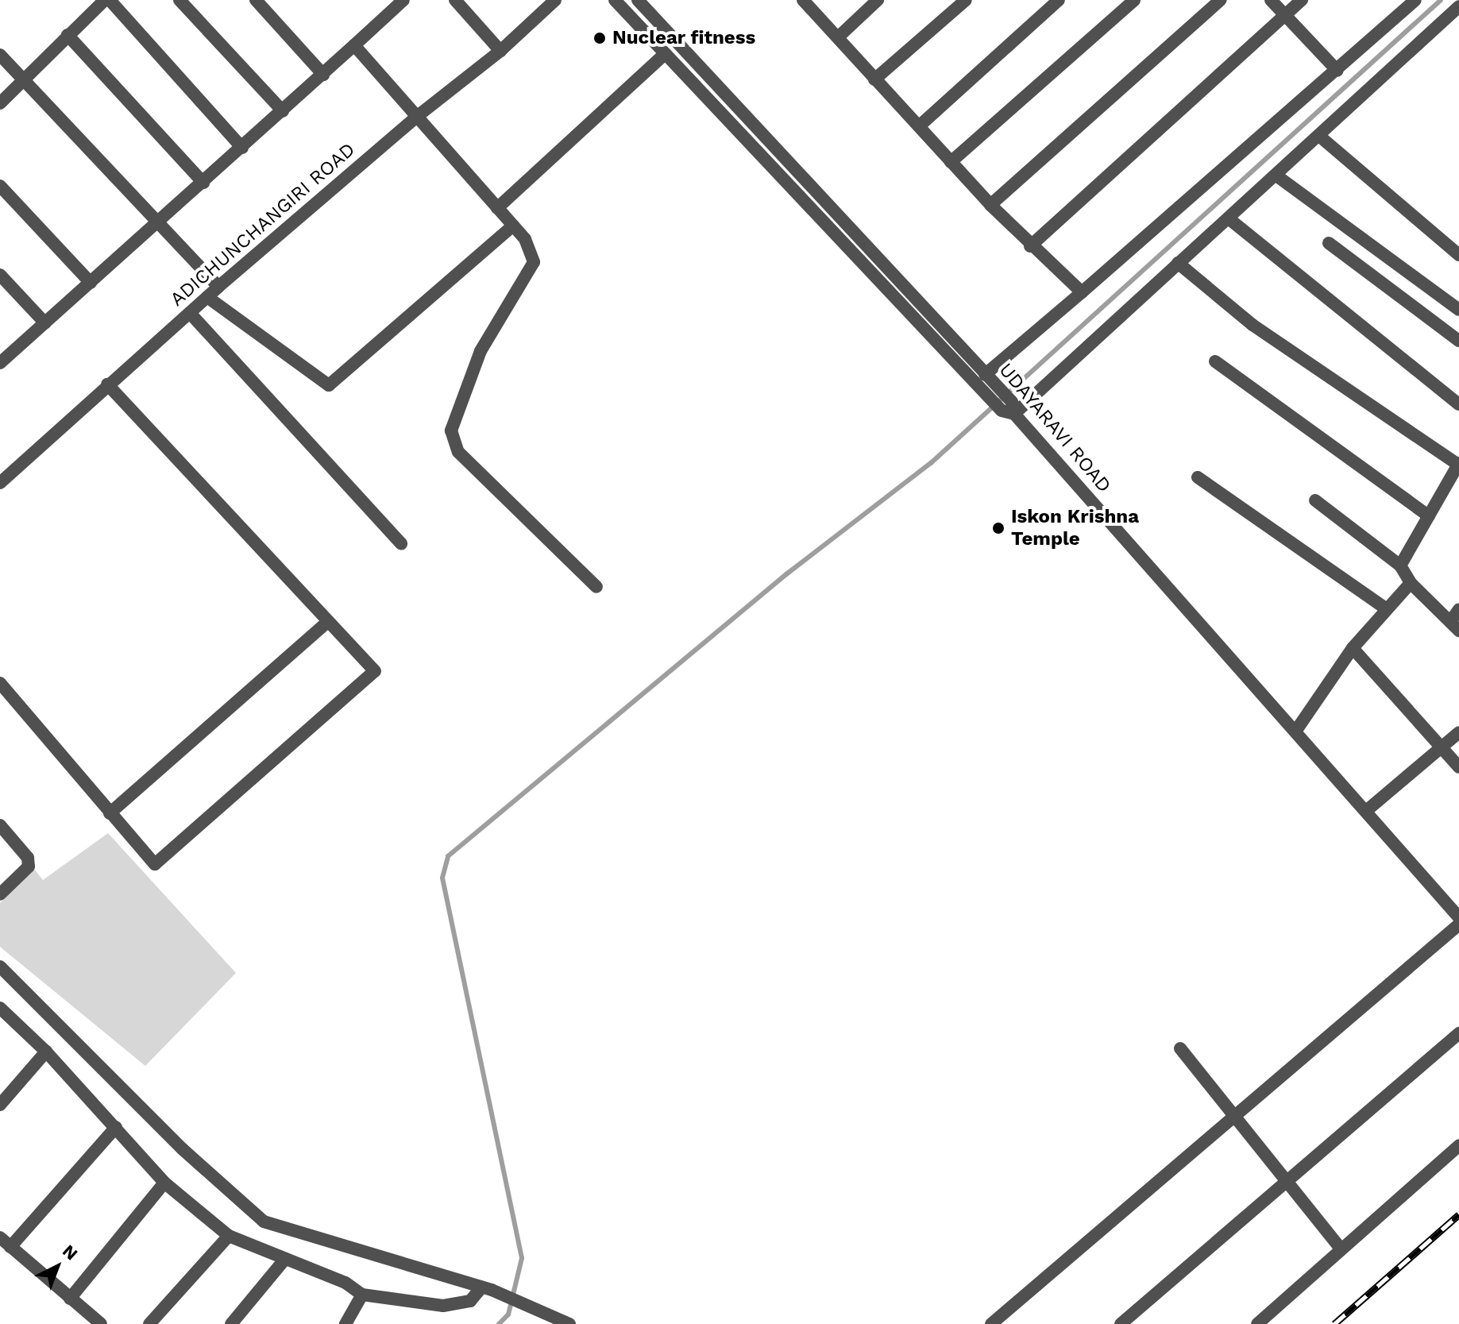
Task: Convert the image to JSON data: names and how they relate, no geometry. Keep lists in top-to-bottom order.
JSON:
{
  "streets": {
    "street": ["ADICHUNCHANGIRI ROAD", "UDAYARAVI ROAD"]
  },
  "places": ["Nuclear fitness", "Iskon Krishna Temple"],
  "north": "top right"
}
